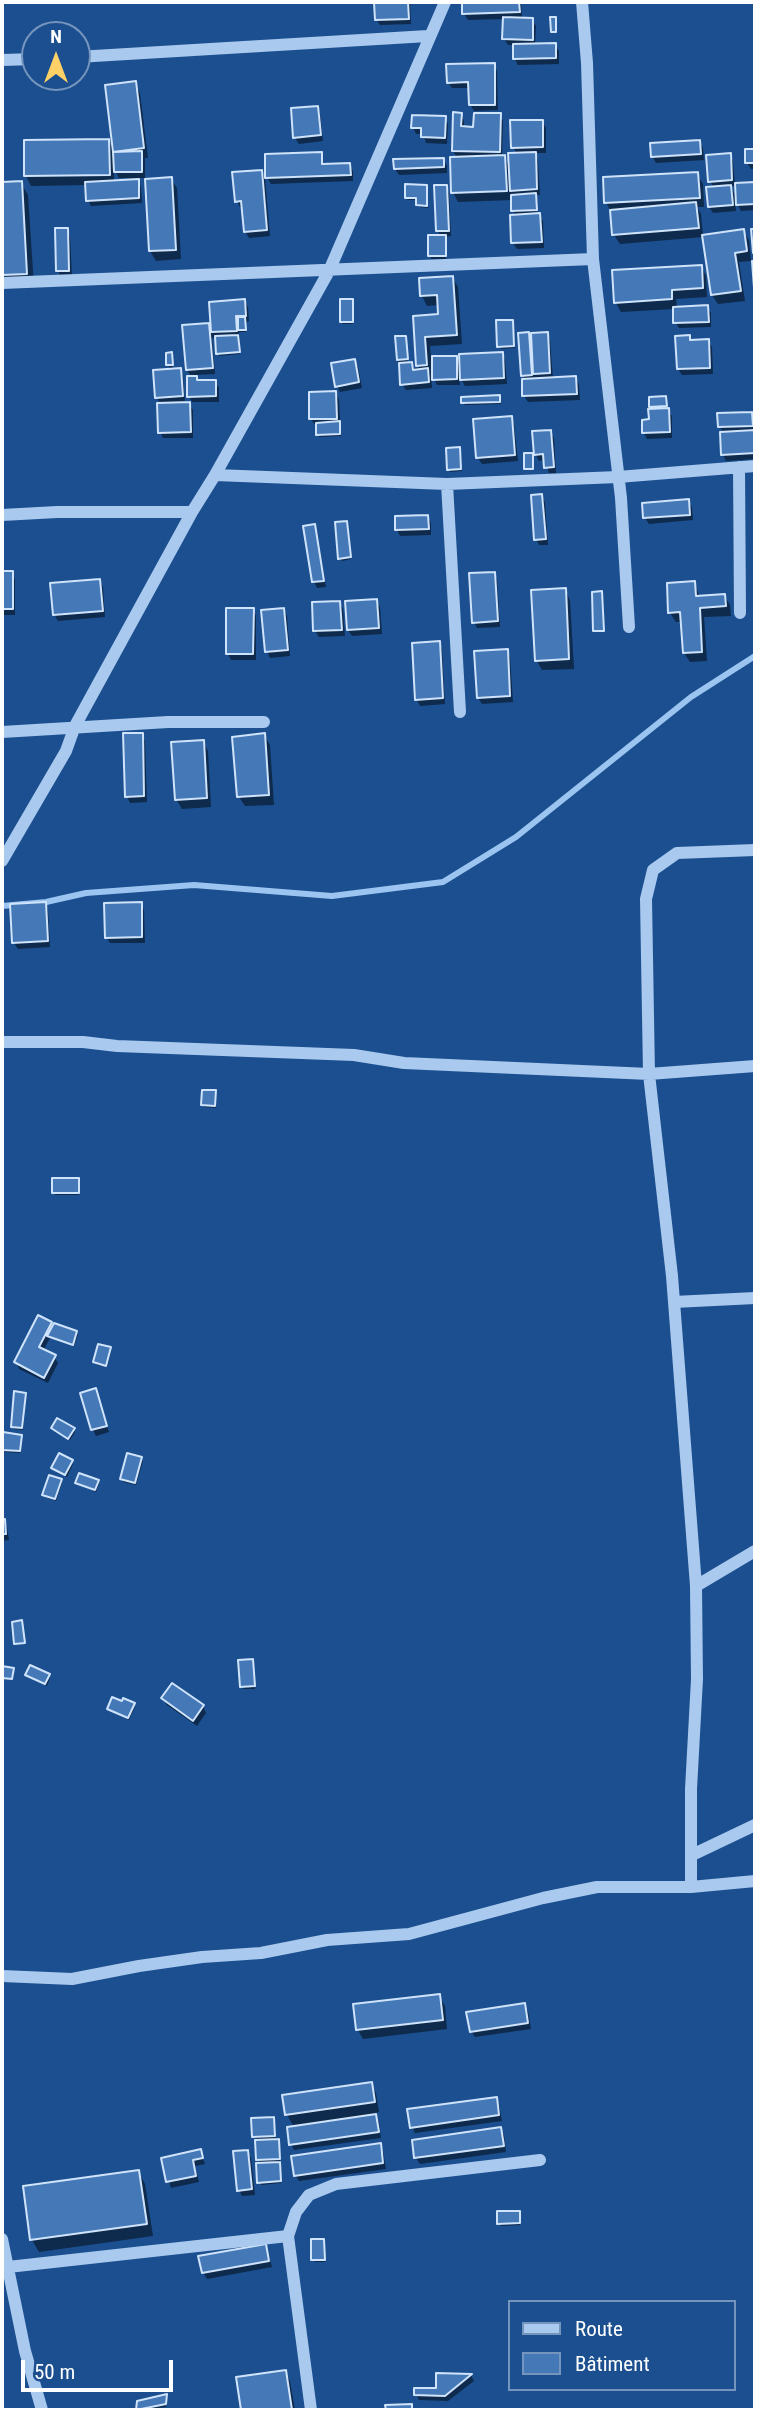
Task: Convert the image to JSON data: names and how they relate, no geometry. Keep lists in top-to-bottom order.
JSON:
{
  "legend": ["Route", "Bâtiment"],
  "scale_bar": "50 m",
  "north": "top"
}
